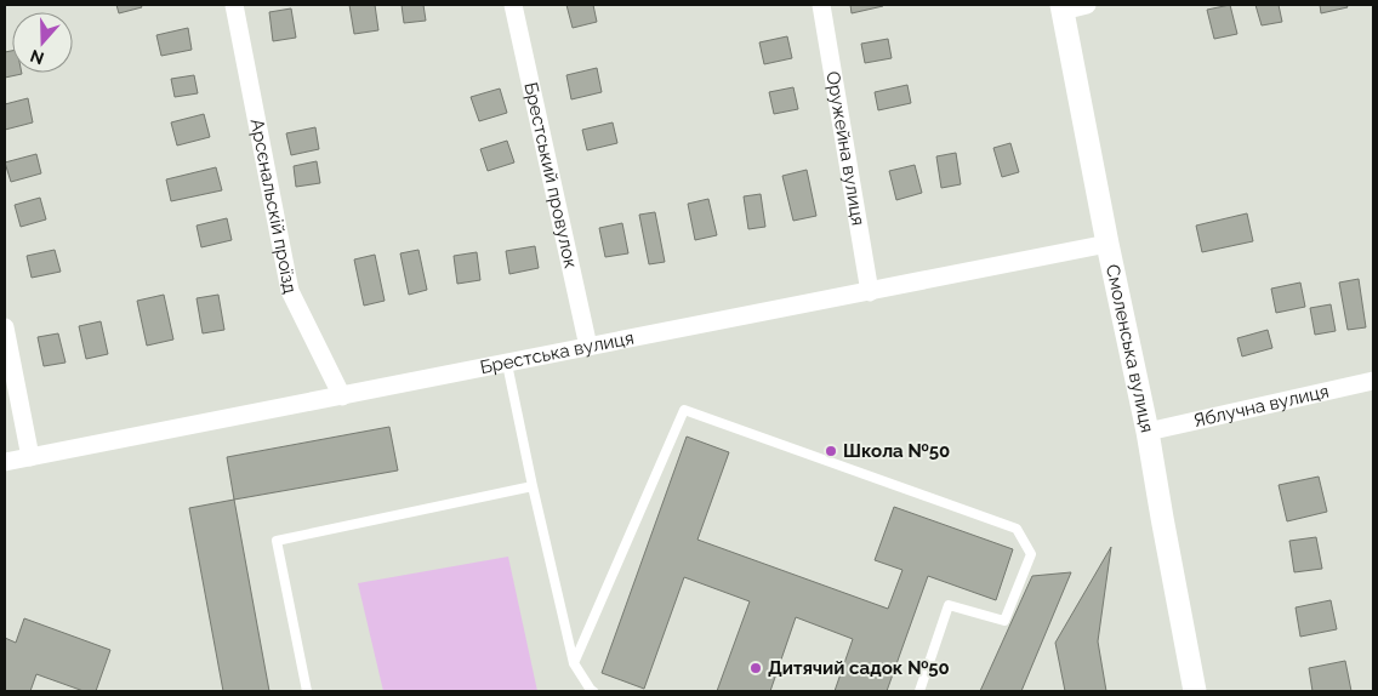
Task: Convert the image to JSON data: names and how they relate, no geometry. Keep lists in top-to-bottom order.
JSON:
{
  "streets": {
    "street": [
      "Оружейна вулиця",
      "Брестський провулок",
      "Арсєнальскій проїзд",
      "Смоленська вулиця",
      "Брестська вулиця",
      "Яблучна вулиця"
    ]
  },
  "crossings": [
    ["Оружейна вулиця", "Брестська вулиця"],
    ["Брестський провулок", "Брестська вулиця"],
    ["Арсєнальскій проїзд", "Брестська вулиця"],
    ["Смоленська вулиця", "Брестська вулиця"],
    ["Смоленська вулиця", "Яблучна вулиця"]
  ],
  "places": ["Школа №50", "Дитячий садок №50"],
  "north": "bottom"
}
